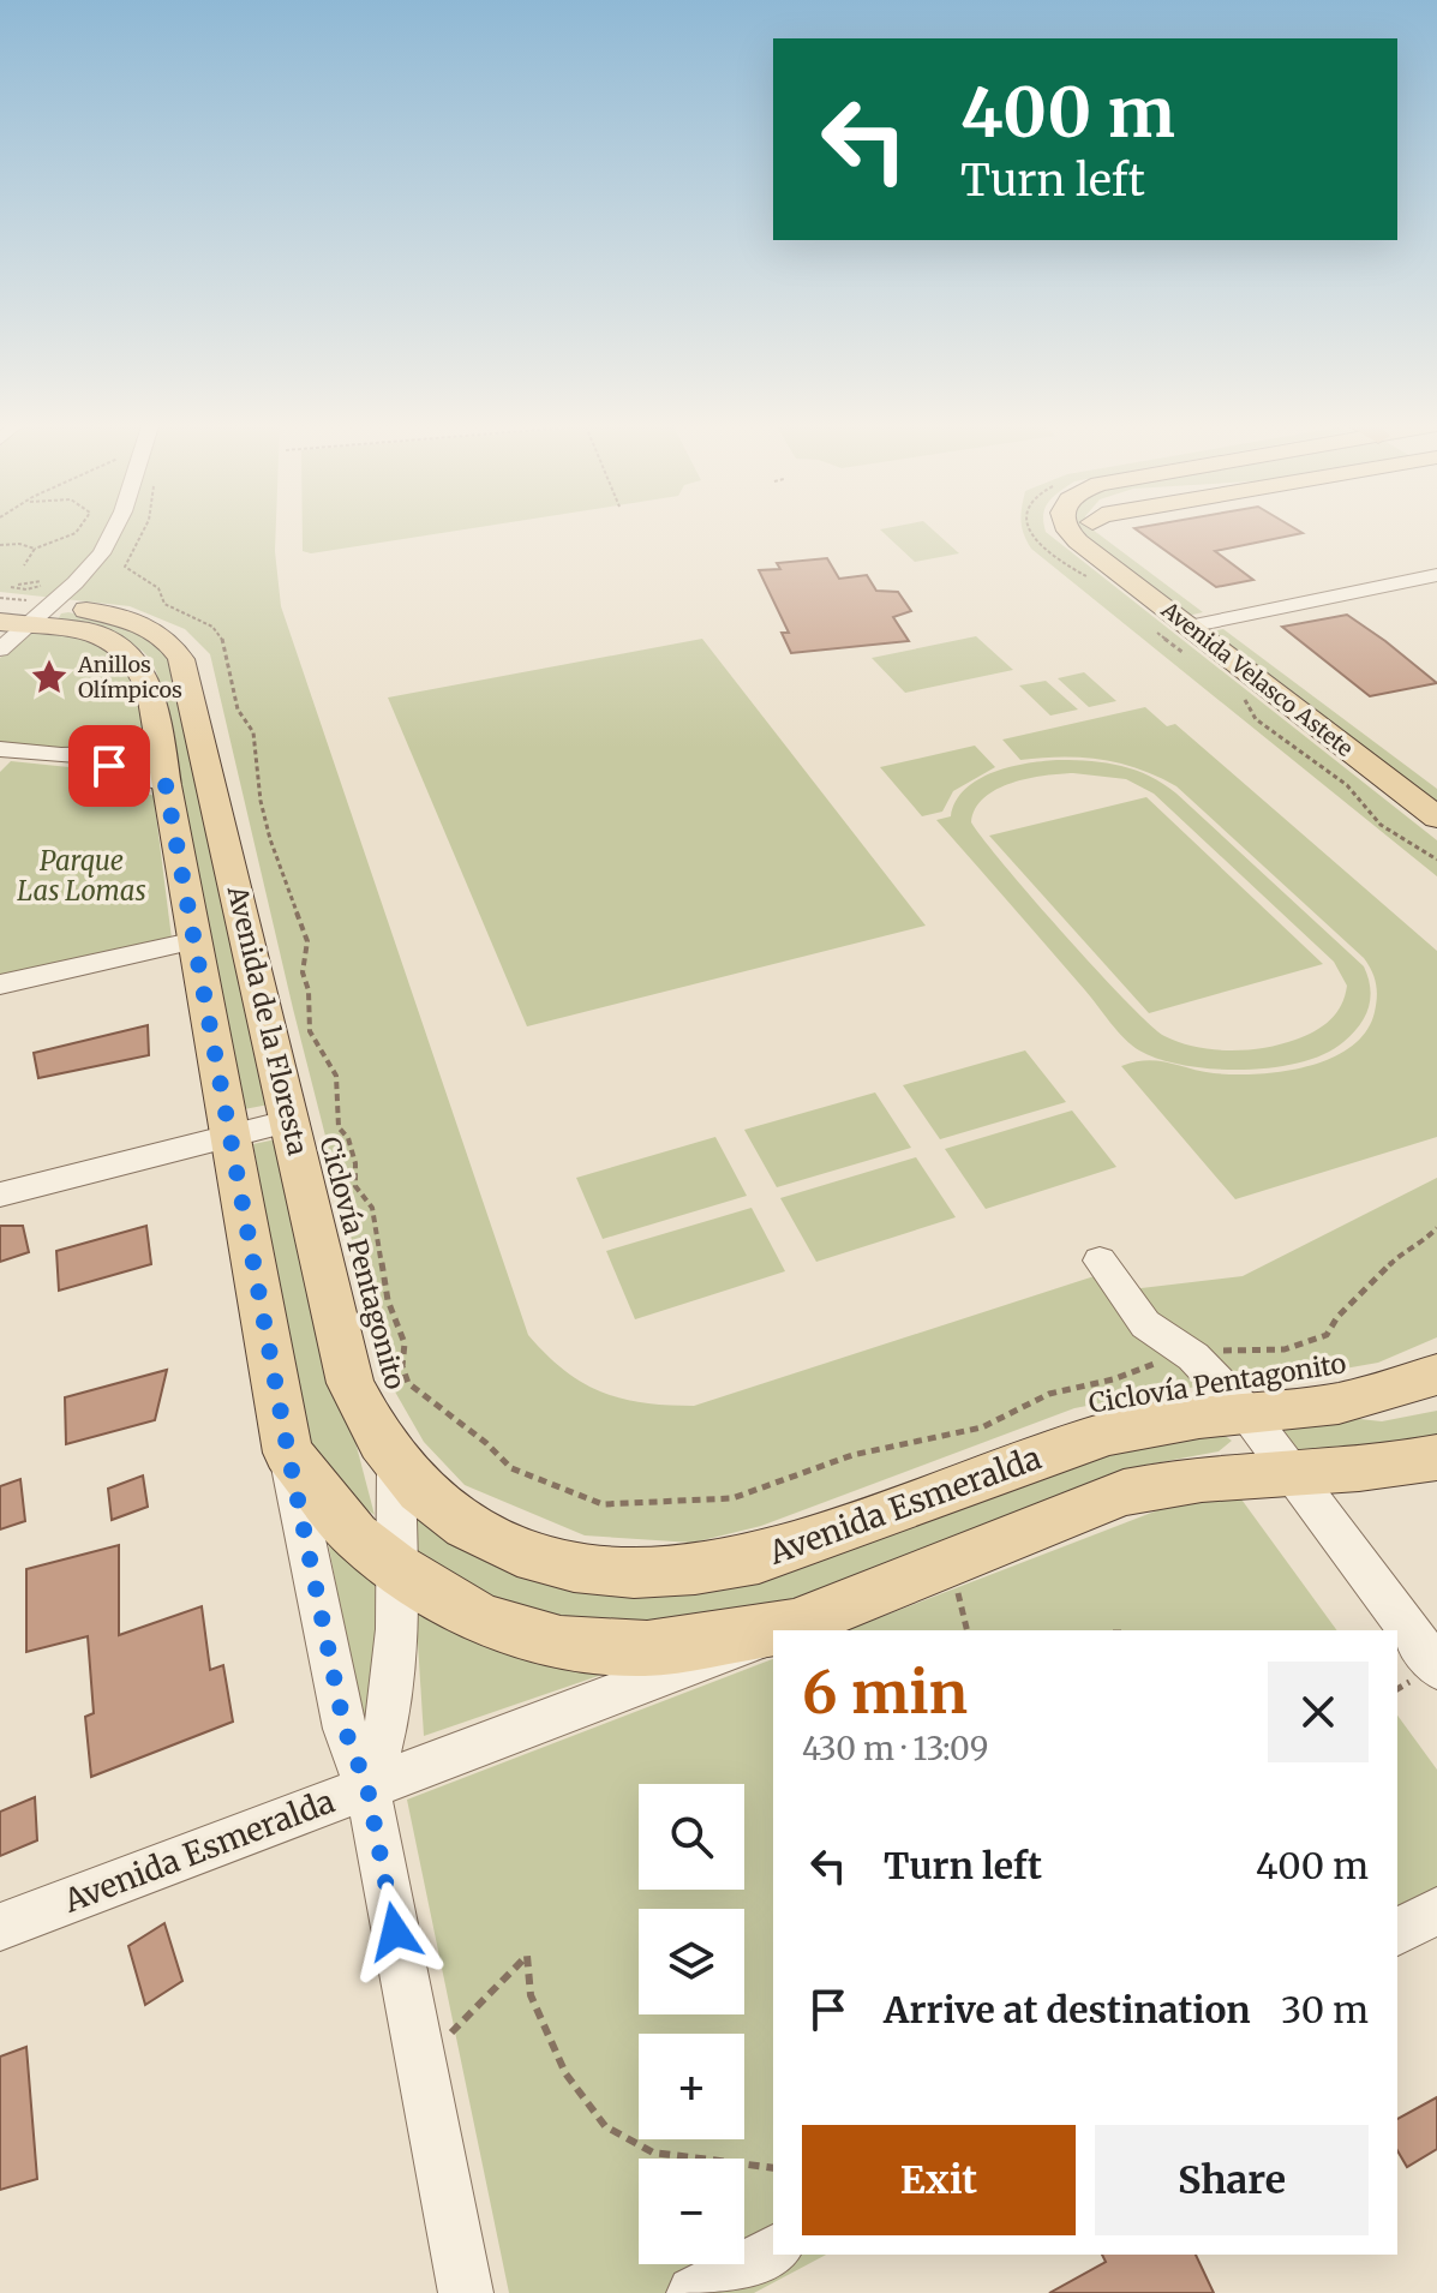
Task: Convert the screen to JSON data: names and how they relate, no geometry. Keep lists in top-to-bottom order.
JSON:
{
  "streets": {
    "main road": ["Avenida Velasco Astete", "Avenida de la Floresta", "Avenida Esmeralda"]
  },
  "crossings": [
    ["Avenida de la Floresta", "Avenida Esmeralda"]
  ],
  "parks": ["Parque Las Lomas"],
  "places": {
    "place": ["Anillos Olímpicos"]
  },
  "page": {
    "turn": ["400 m", "Turn left"],
    "heading": ["6 min", "430 m · 13:09"],
    "map_buttons": ["+", "−"],
    "list": [
      {
        "name": "Turn left",
        "value": "400 m"
      },
      {
        "name": "Arrive at destination",
        "value": "30 m"
      }
    ],
    "buttons": ["Exit", "Share"]
  }
}
